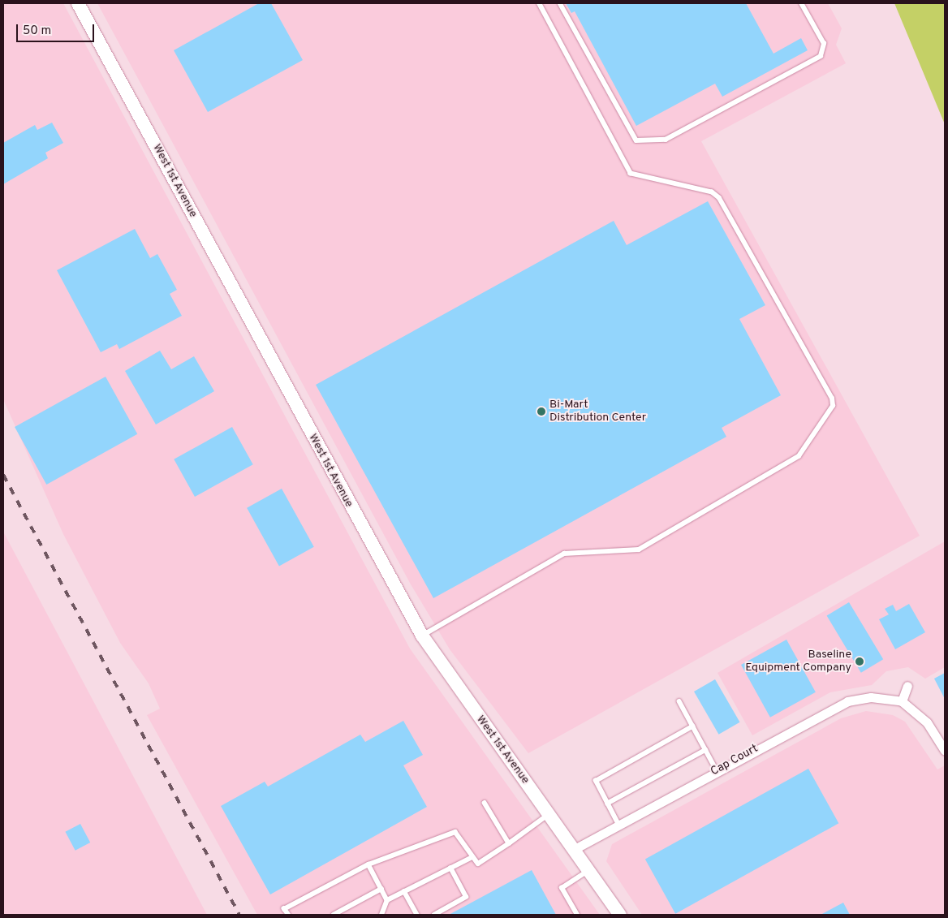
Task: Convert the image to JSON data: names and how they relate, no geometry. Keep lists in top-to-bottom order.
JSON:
{
  "streets": {
    "street": ["West 1st Avenue", "Cap Court"]
  },
  "crossings": [
    ["West 1st Avenue", "Cap Court"]
  ],
  "places": ["Bi-Mart Distribution Center", "Baseline Equipment Company"],
  "scale_bar": "50 m"
}
